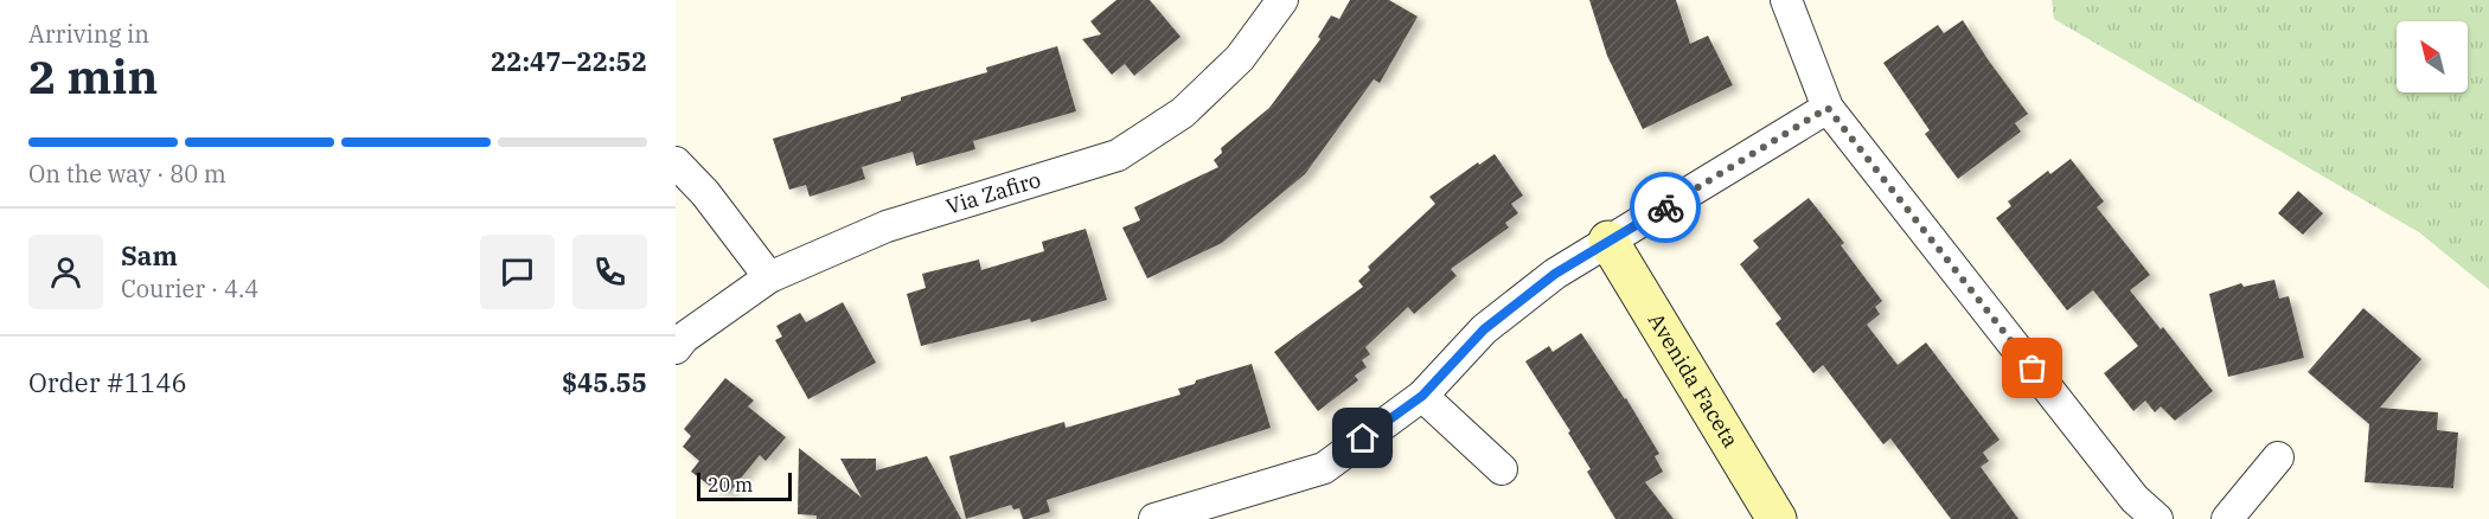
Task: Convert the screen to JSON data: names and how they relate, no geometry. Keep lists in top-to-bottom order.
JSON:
{
  "streets": {
    "street": ["Via Zafiro", "Avenida Faceta"]
  },
  "scale_bar": "20 m",
  "north": "top left",
  "page": {
    "heading": ["2 min", "Arriving in", "22:47–22:52"],
    "panel": [
      "Sam",
      "Courier · 4.4",
      "Order #1146",
      "$45.55"
    ],
    "bar": "On the way · 80 m",
    "scale": "20 m"
  }
}
